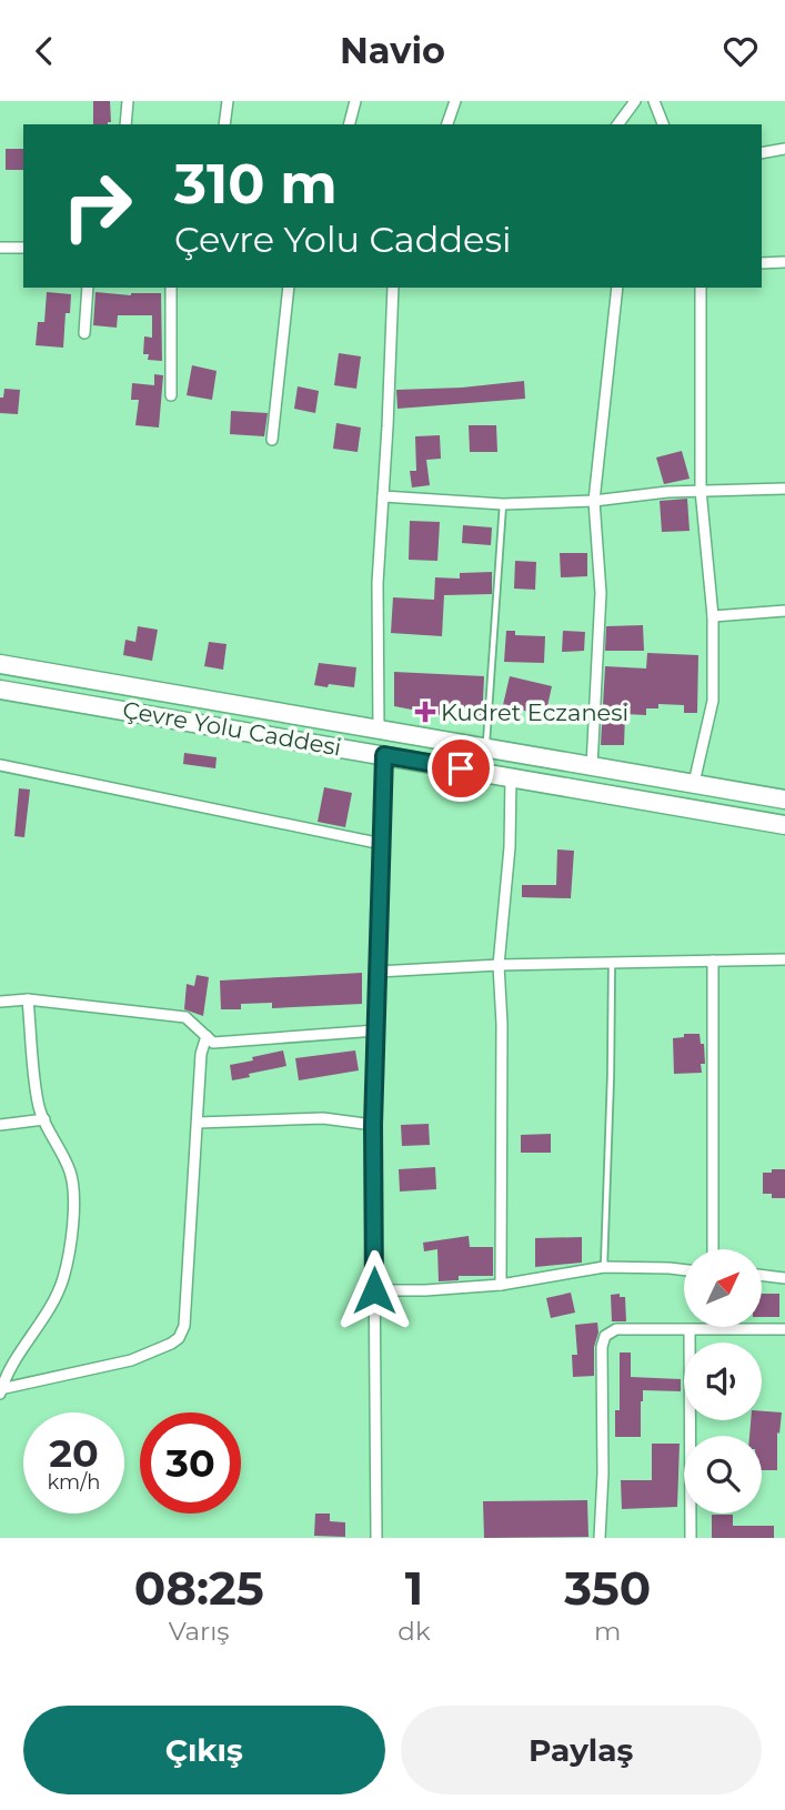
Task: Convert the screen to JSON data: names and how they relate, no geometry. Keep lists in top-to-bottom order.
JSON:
{
  "streets": {
    "highway": ["Çevre Yolu Caddesi"]
  },
  "places": {
    "health": ["Kudret Eczanesi"]
  },
  "north": "top right",
  "page": {
    "header": "Navio",
    "turn": ["310 m", "Çevre Yolu Caddesi"],
    "speed": "20 km/h",
    "limit": "30",
    "eta": [
      "08:25",
      "Varış",
      "1",
      "dk",
      "350",
      "m"
    ],
    "buttons": ["Çıkış", "Paylaş"]
  }
}
